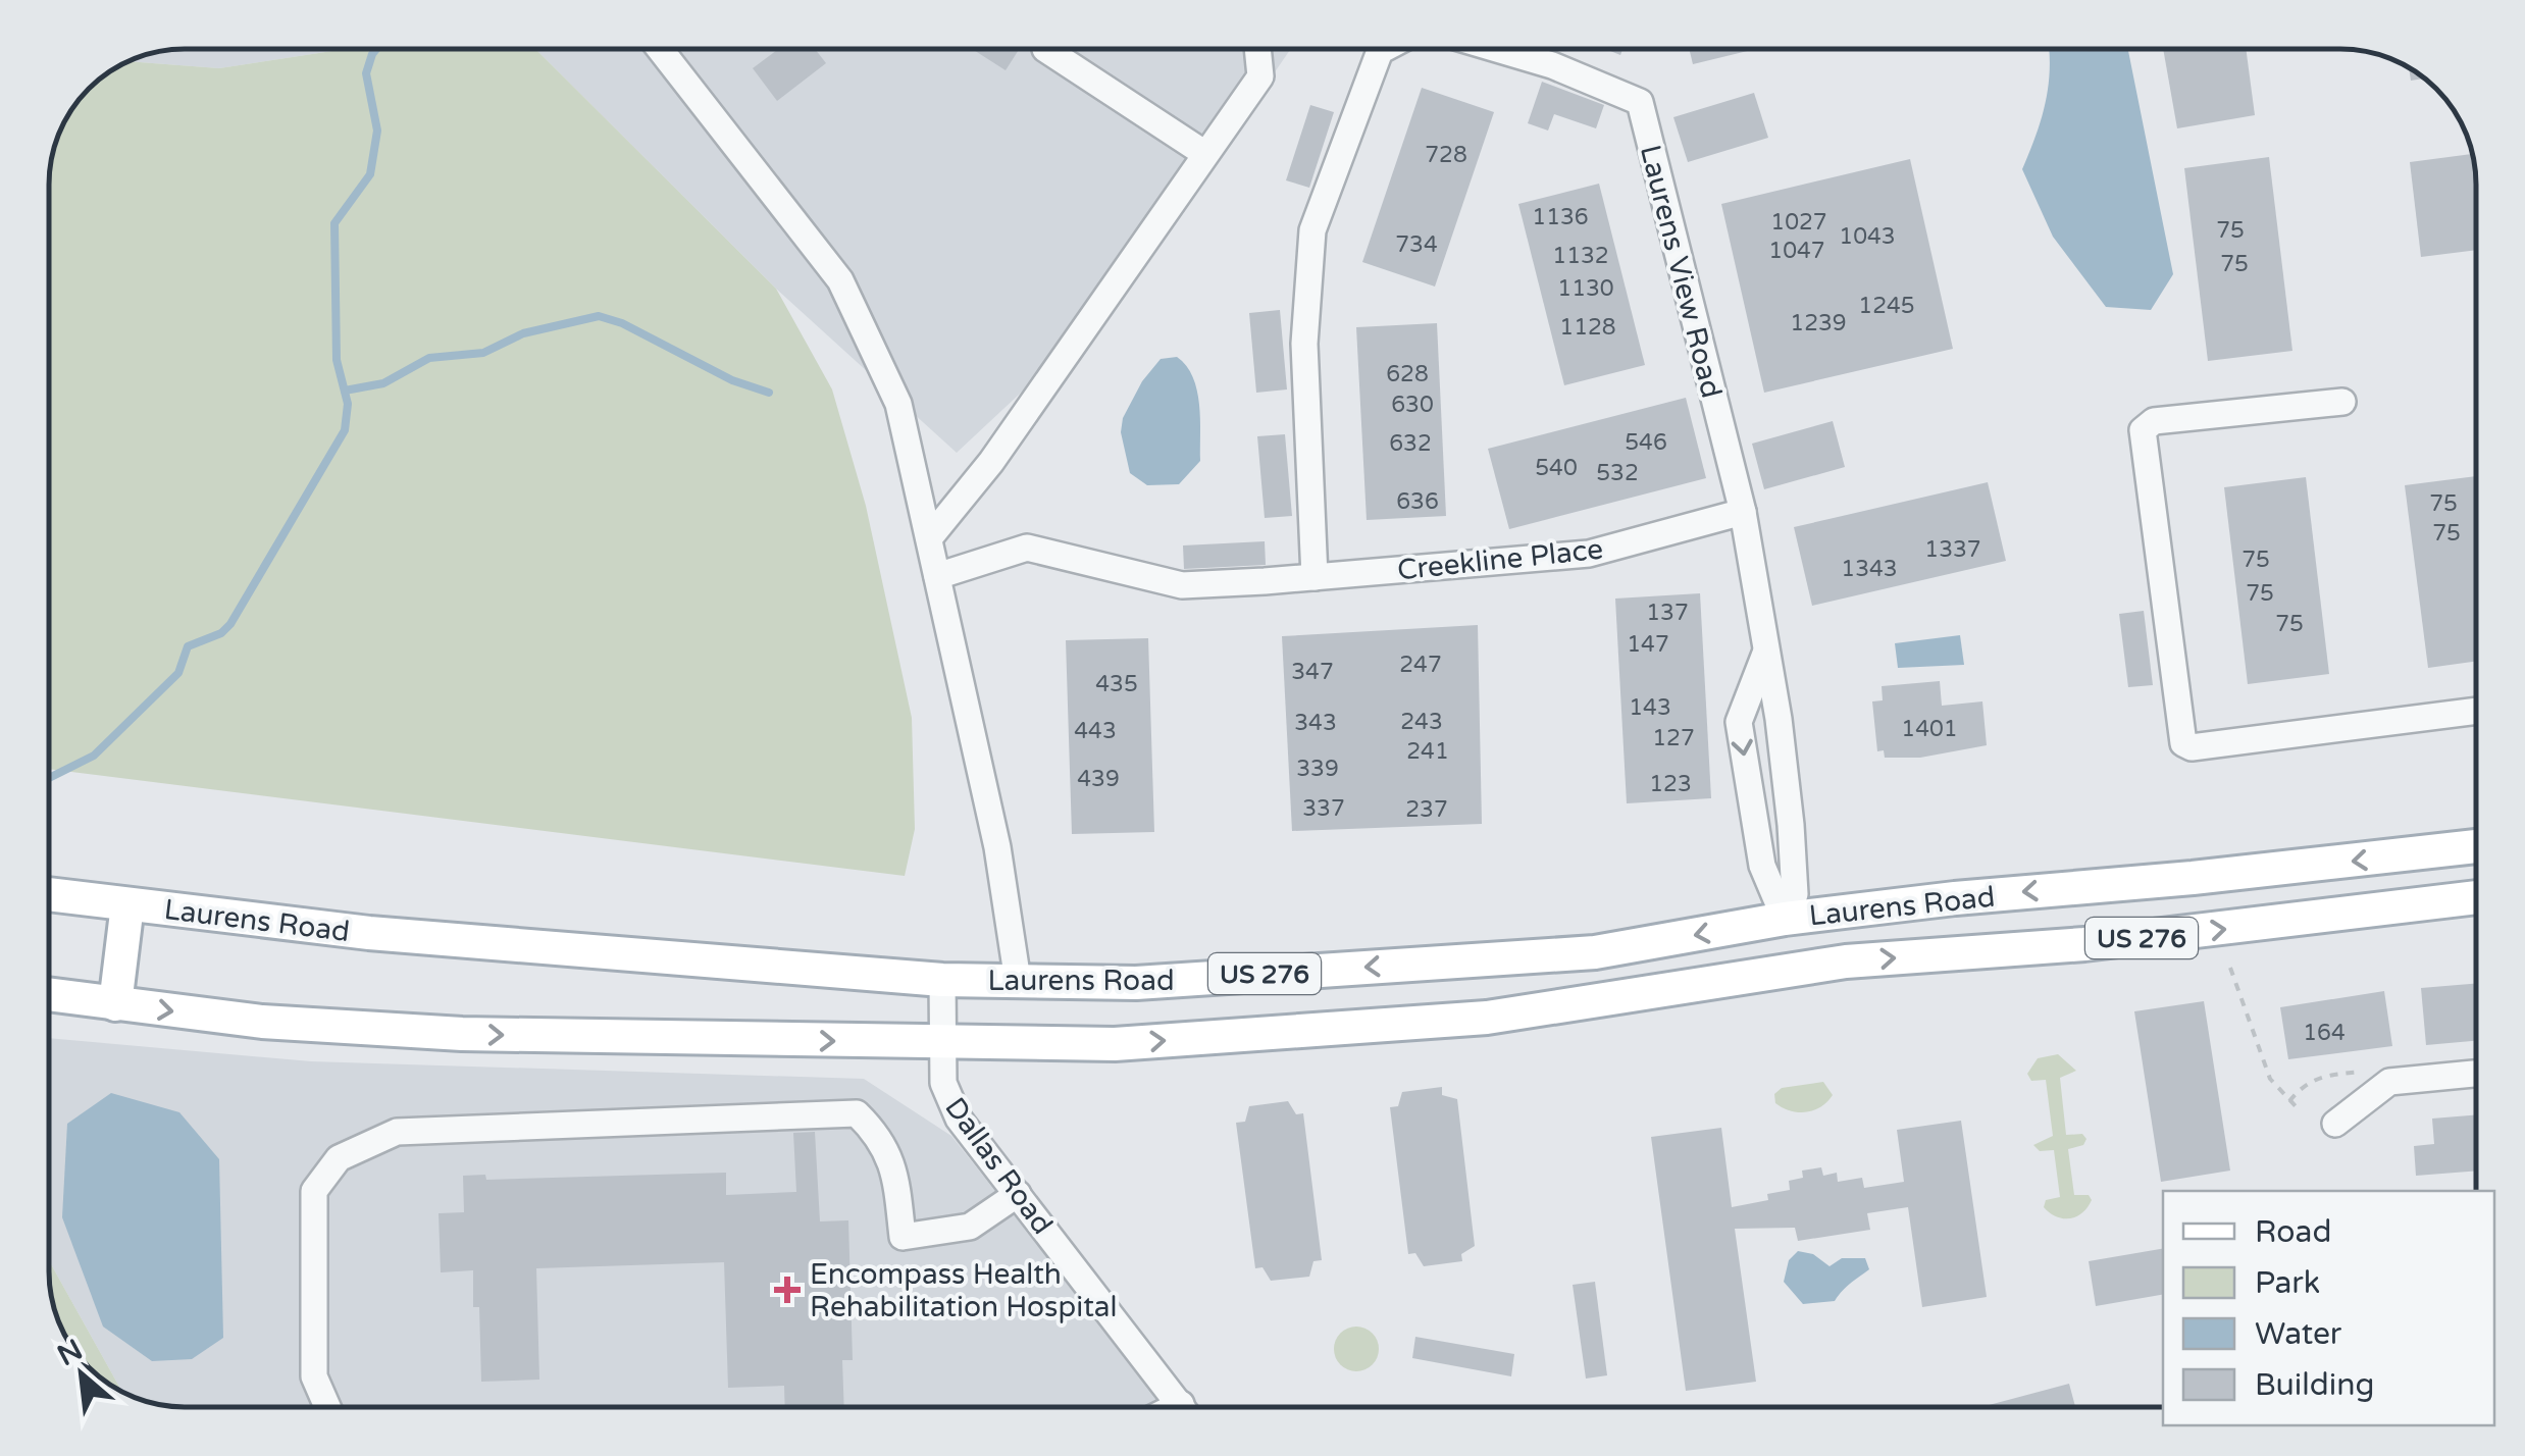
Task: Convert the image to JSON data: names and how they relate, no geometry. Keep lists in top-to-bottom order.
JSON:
{
  "streets": {
    "main road": ["Laurens Road", "US 276"],
    "street": ["Laurens View Road", "Creekline Place", "Dallas Road"]
  },
  "crossings": [
    ["Laurens View Road", "Creekline Place"],
    ["Laurens View Road", "Laurens Road"],
    ["Laurens Road", "Dallas Road"]
  ],
  "places": {
    "health": ["Encompass Health Rehabilitation Hospital"]
  },
  "house_numbers": [
    "728",
    "1136",
    "1027",
    "75",
    "1043",
    "734",
    "1047",
    "1132",
    "75",
    "1130",
    "1245",
    "1239",
    "1128",
    "628",
    "630",
    "546",
    "632",
    "540",
    "532",
    "636",
    "75",
    "75",
    "1337",
    "75",
    "1343",
    "75",
    "137",
    "75",
    "147",
    "247",
    "347",
    "435",
    "143",
    "243",
    "343",
    "1401",
    "443",
    "127",
    "241",
    "339",
    "439",
    "123",
    "337",
    "237",
    "164"
  ],
  "legend": [
    "Road",
    "Park",
    "Water",
    "Building"
  ],
  "north": "top left"
}
